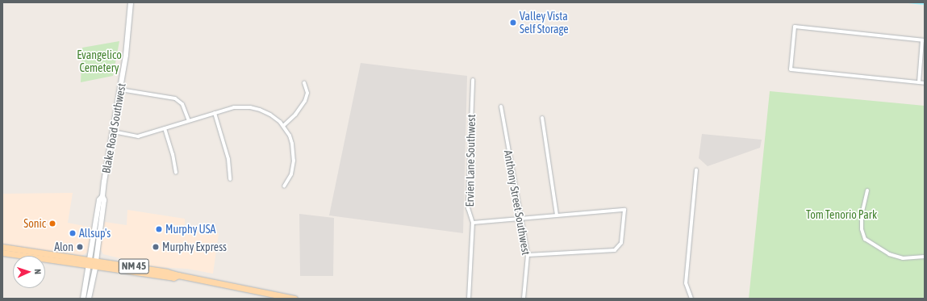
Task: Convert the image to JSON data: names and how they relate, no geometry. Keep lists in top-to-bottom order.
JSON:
{
  "streets": {
    "main road": ["Blake Road Southwest", "NM 45"],
    "street": ["Ervien Lane Southwest", "Anthony Street Southwest"]
  },
  "crossings": [
    ["Blake Road Southwest", "NM 45"]
  ],
  "parks": ["Evangelico Cemetery", "Tom Tenorio Park"],
  "places": [
    "Valley Vista Self Storage",
    "Sonic",
    "Murphy USA",
    "Allsup's",
    "Alon",
    "Murphy Express"
  ],
  "north": "right"
}
